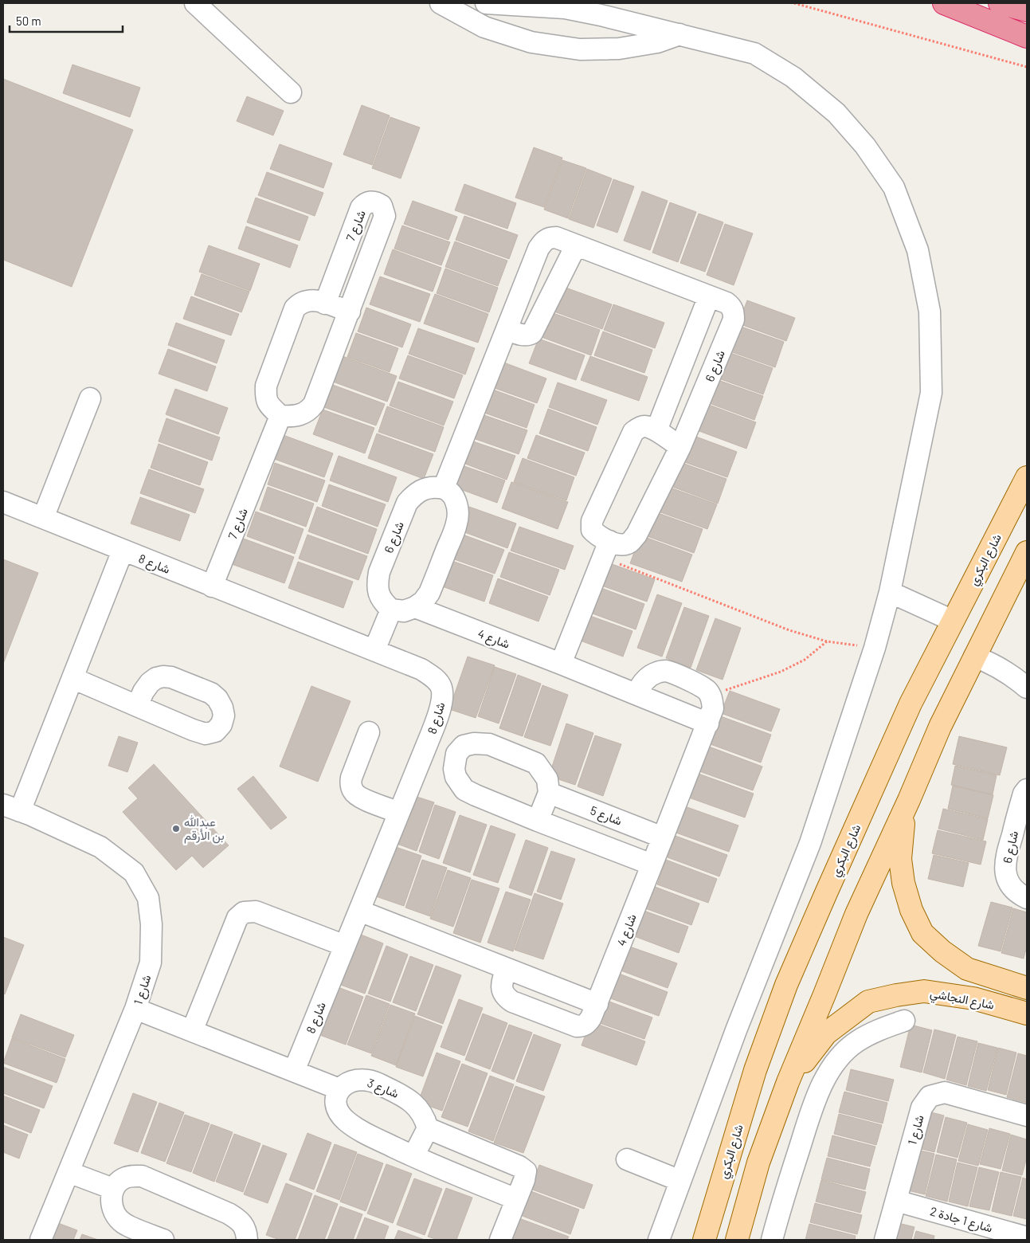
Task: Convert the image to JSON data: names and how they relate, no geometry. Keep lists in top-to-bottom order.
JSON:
{
  "streets": {
    "main road": ["شارع البكري", "شارع النجاشي"],
    "street": [
      "شارع 7",
      "شارع 6",
      "شارع 8",
      "شارع 4",
      "شارع 5",
      "شارع 1",
      "شارع 3",
      "شارع 1 جادة 2"
    ]
  },
  "crossings": [
    ["شارع 7", "شارع 8"],
    ["شارع 8", "شارع 1"],
    ["شارع 4", "شارع 5"],
    ["شارع 1", "شارع 1 جادة 2"]
  ],
  "places": ["عبدالله بن الأرقم"],
  "scale_bar": "50 m"
}
